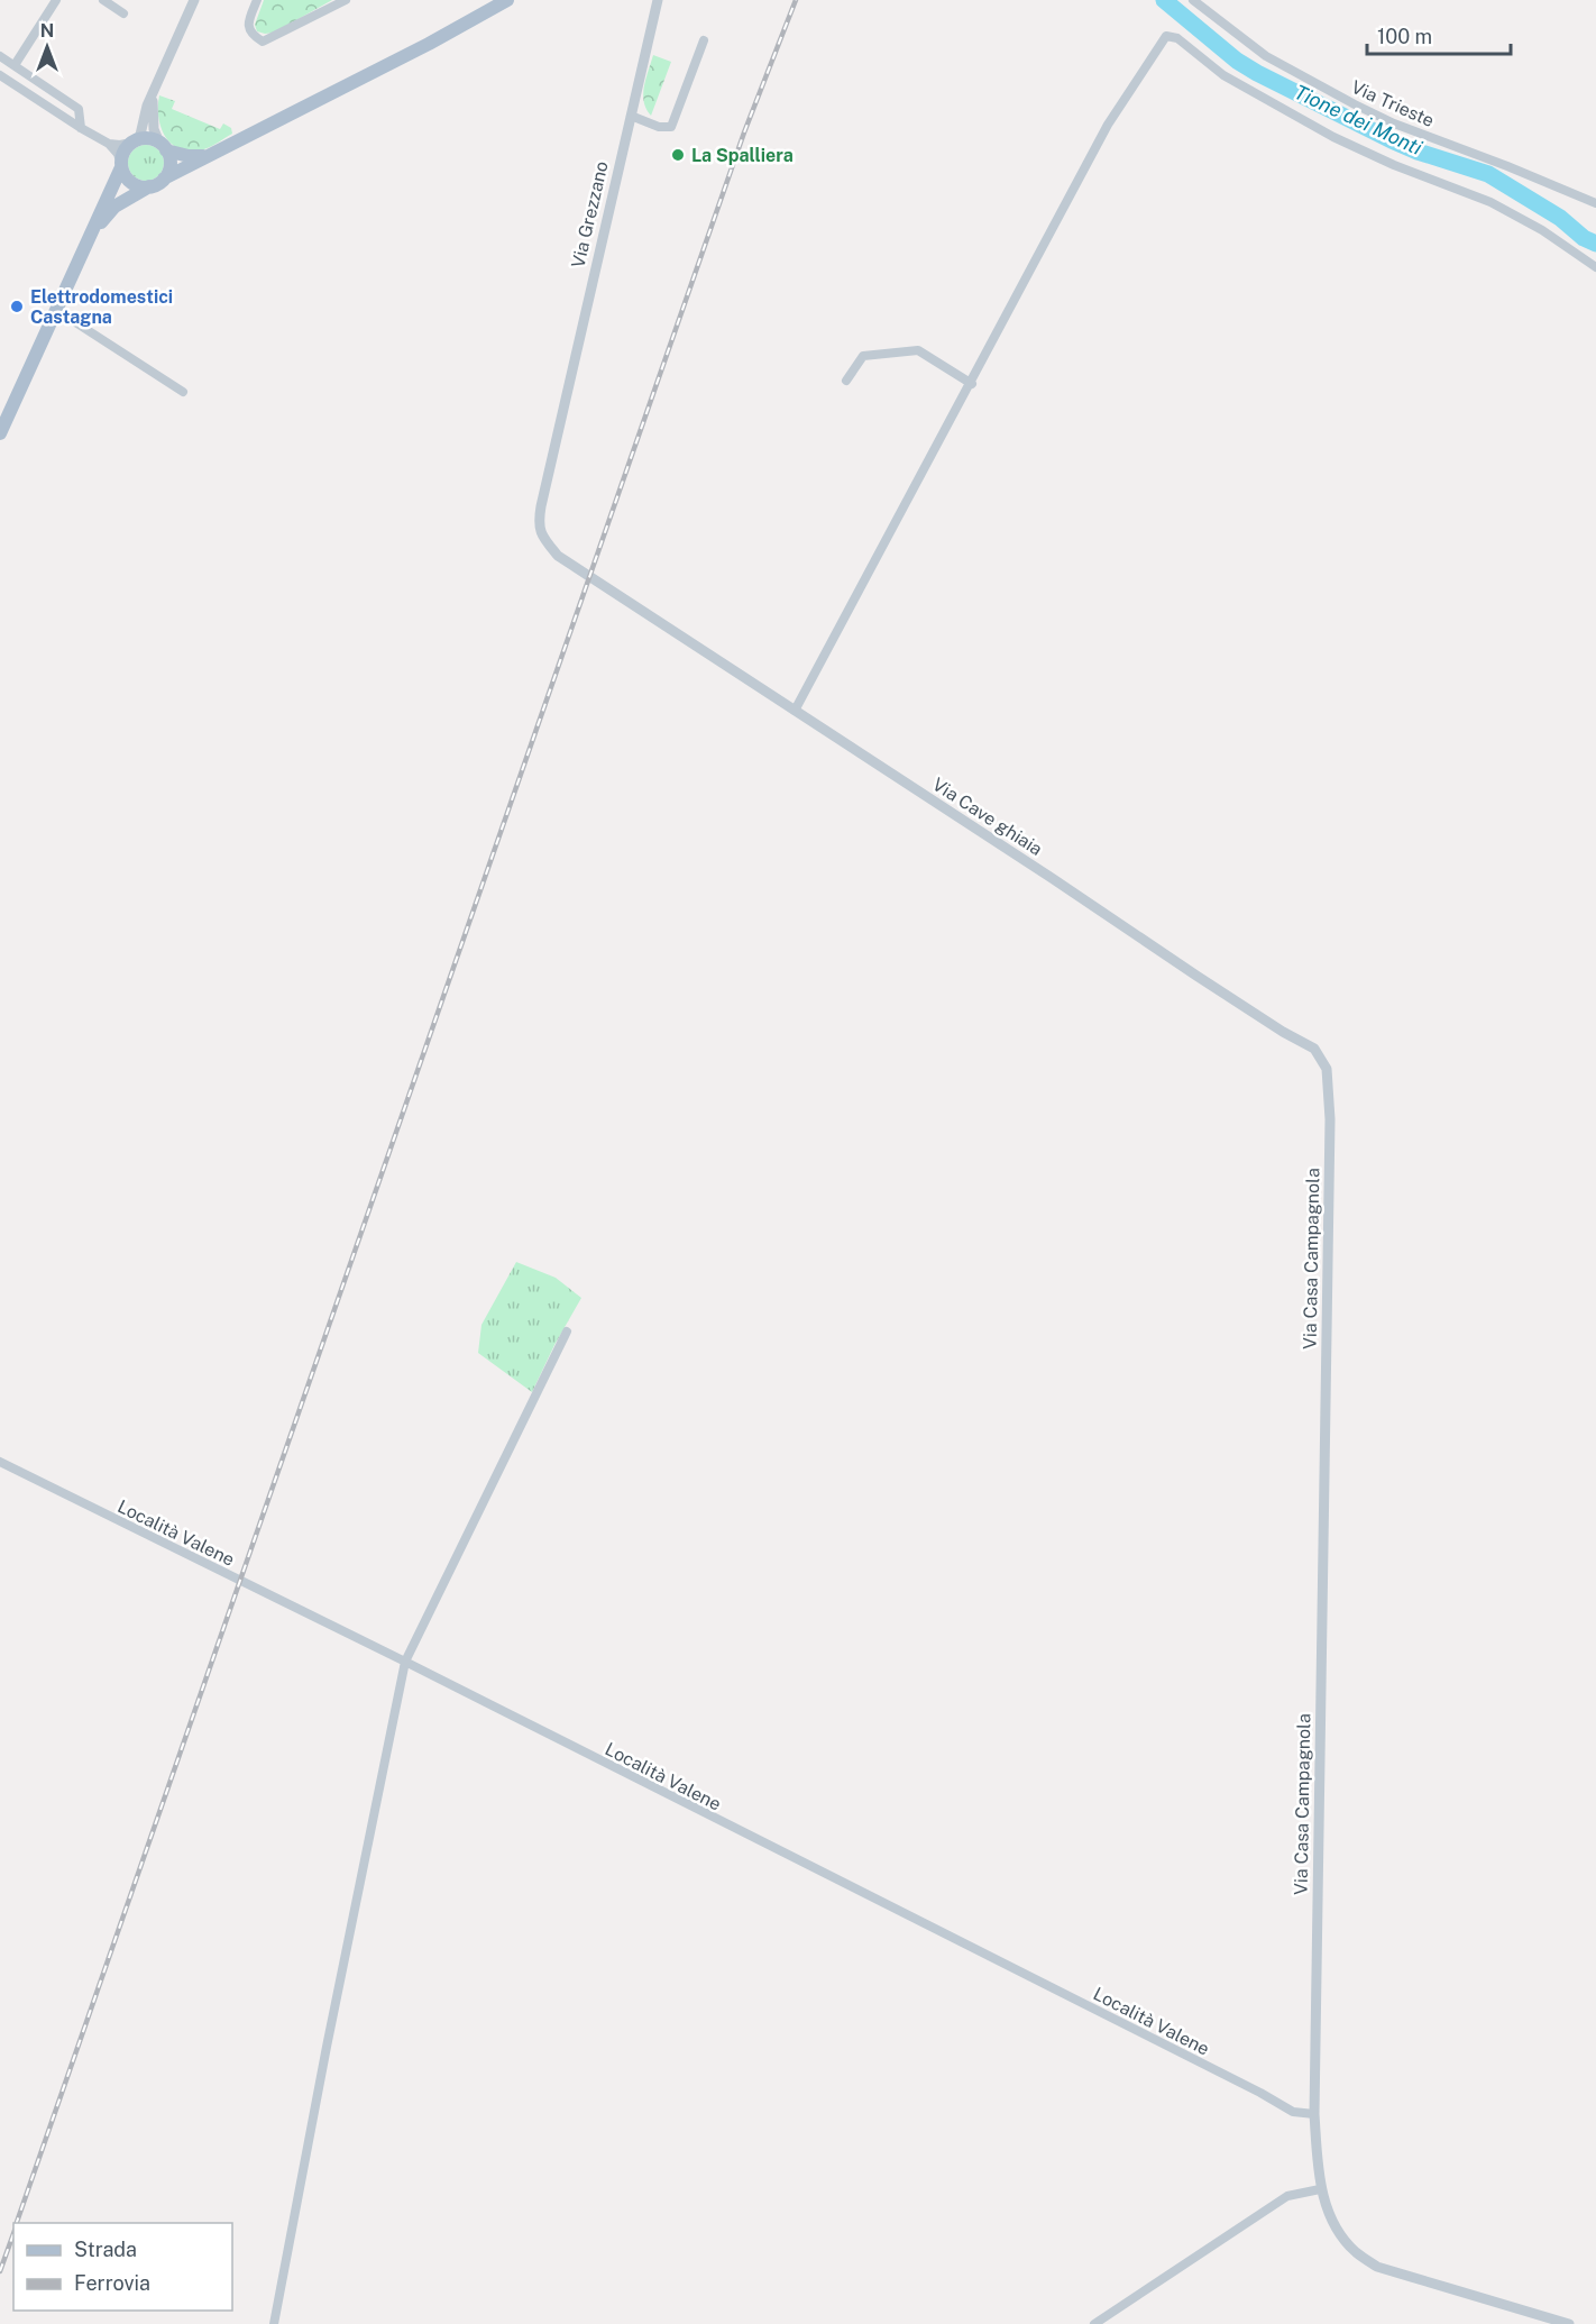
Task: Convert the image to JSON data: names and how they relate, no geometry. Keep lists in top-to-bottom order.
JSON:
{
  "streets": {
    "street": [
      "Via Trieste",
      "Via Grezzano",
      "Via Cave ghiaia",
      "Via Casa Campagnola",
      "Località Valene"
    ]
  },
  "crossings": [
    ["Via Grezzano", "Via Cave ghiaia"],
    ["Via Cave ghiaia", "Via Casa Campagnola"],
    ["Via Casa Campagnola", "Località Valene"]
  ],
  "water": ["Tione dei Monti"],
  "places": ["La Spalliera", "Elettrodomestici Castagna"],
  "legend": ["Strada", "Ferrovia"],
  "scale_bar": "100 m",
  "north": "top"
}
